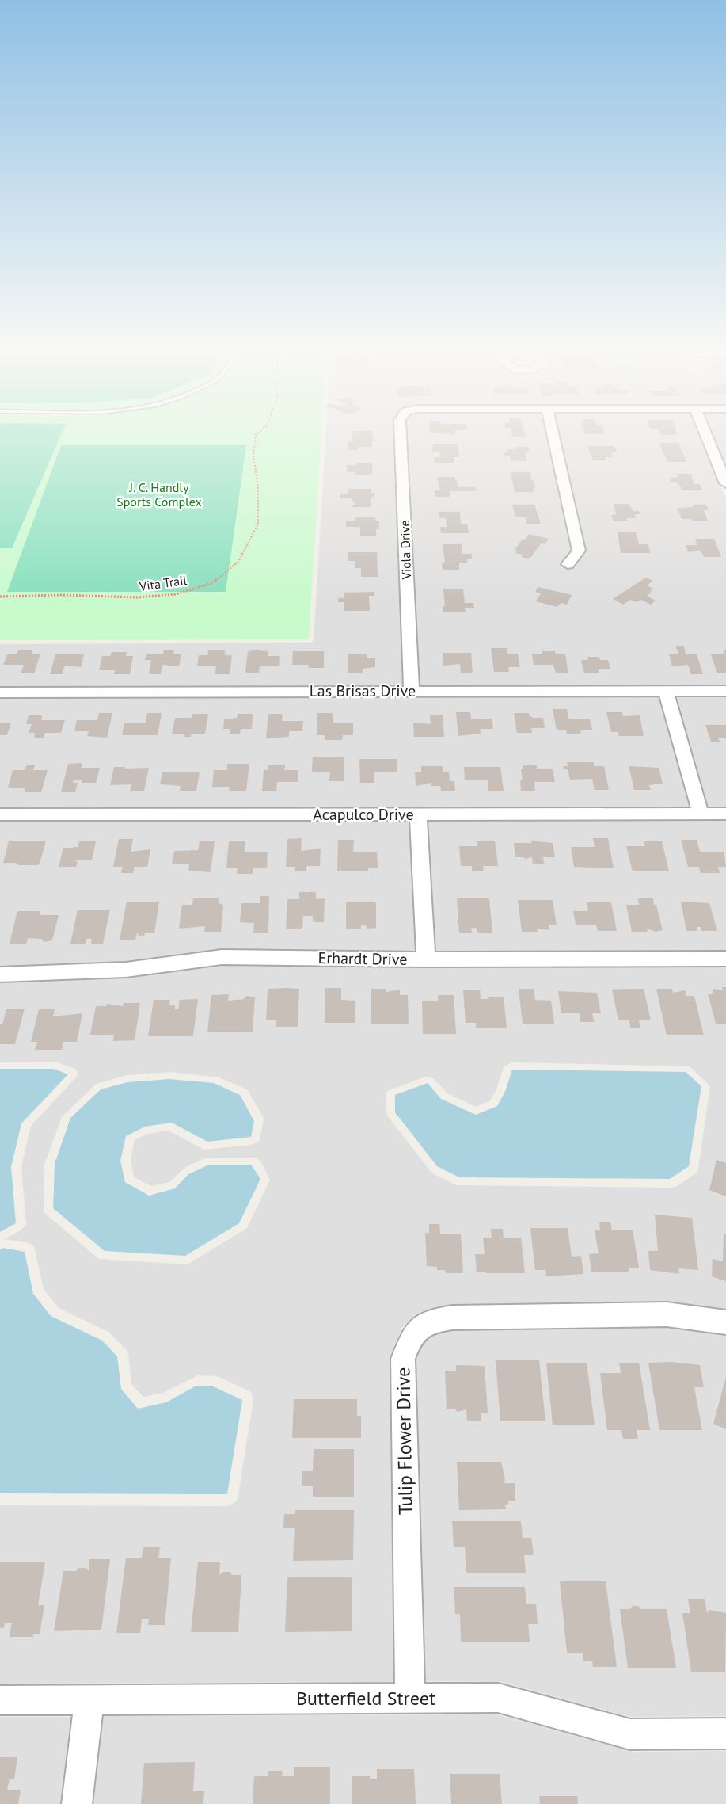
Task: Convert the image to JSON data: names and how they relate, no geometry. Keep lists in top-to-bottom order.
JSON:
{
  "streets": {
    "street": [
      "Viola Drive",
      "Las Brisas Drive",
      "Acapulco Drive",
      "Erhardt Drive",
      "Tulip Flower Drive",
      "Butterfield Street"
    ],
    "path": ["Vita Trail"]
  },
  "crossings": [
    ["Viola Drive", "Las Brisas Drive"],
    ["Tulip Flower Drive", "Butterfield Street"]
  ],
  "parks": ["J. C. Handly Sports Complex"]
}
